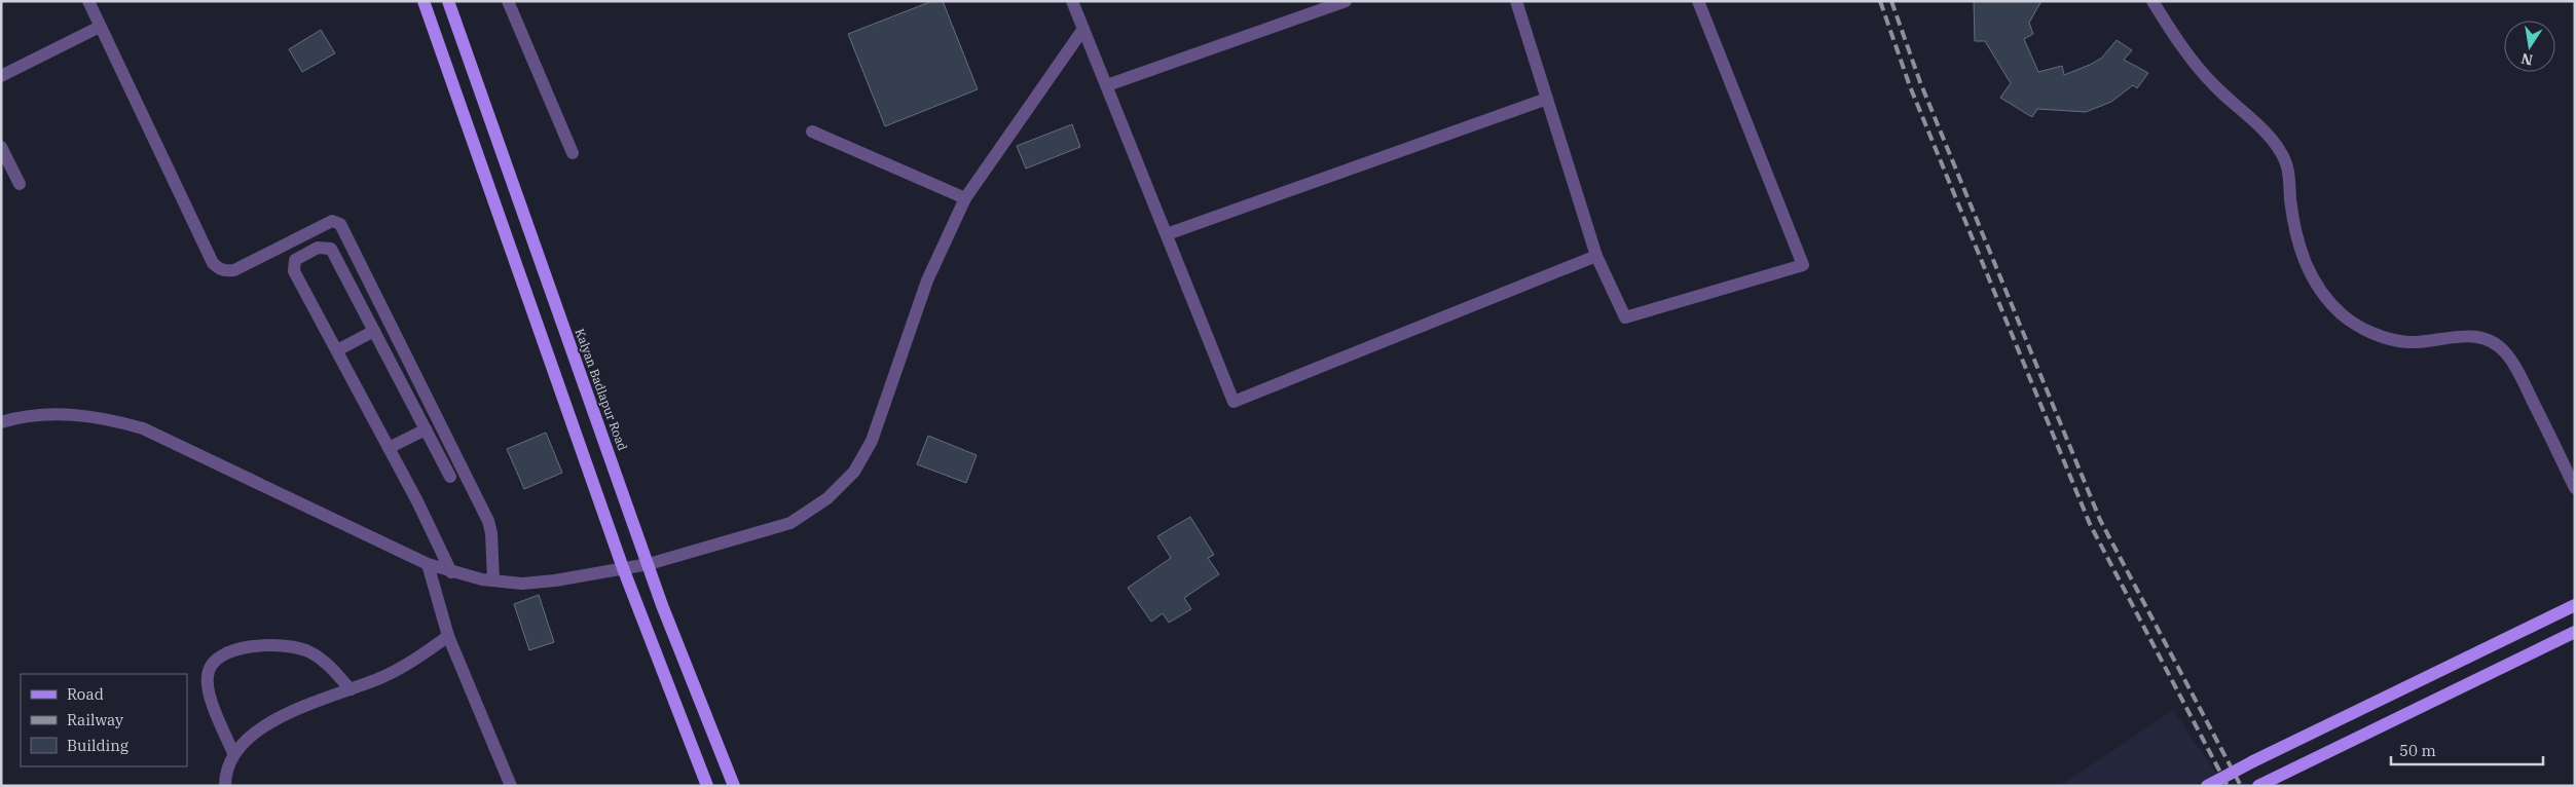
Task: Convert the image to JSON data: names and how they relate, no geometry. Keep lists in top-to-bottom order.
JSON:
{
  "streets": {
    "main road": ["Kalyan Badlapur Road"]
  },
  "legend": ["Road", "Railway", "Building"],
  "scale_bar": "50 m",
  "north": "bottom"
}
